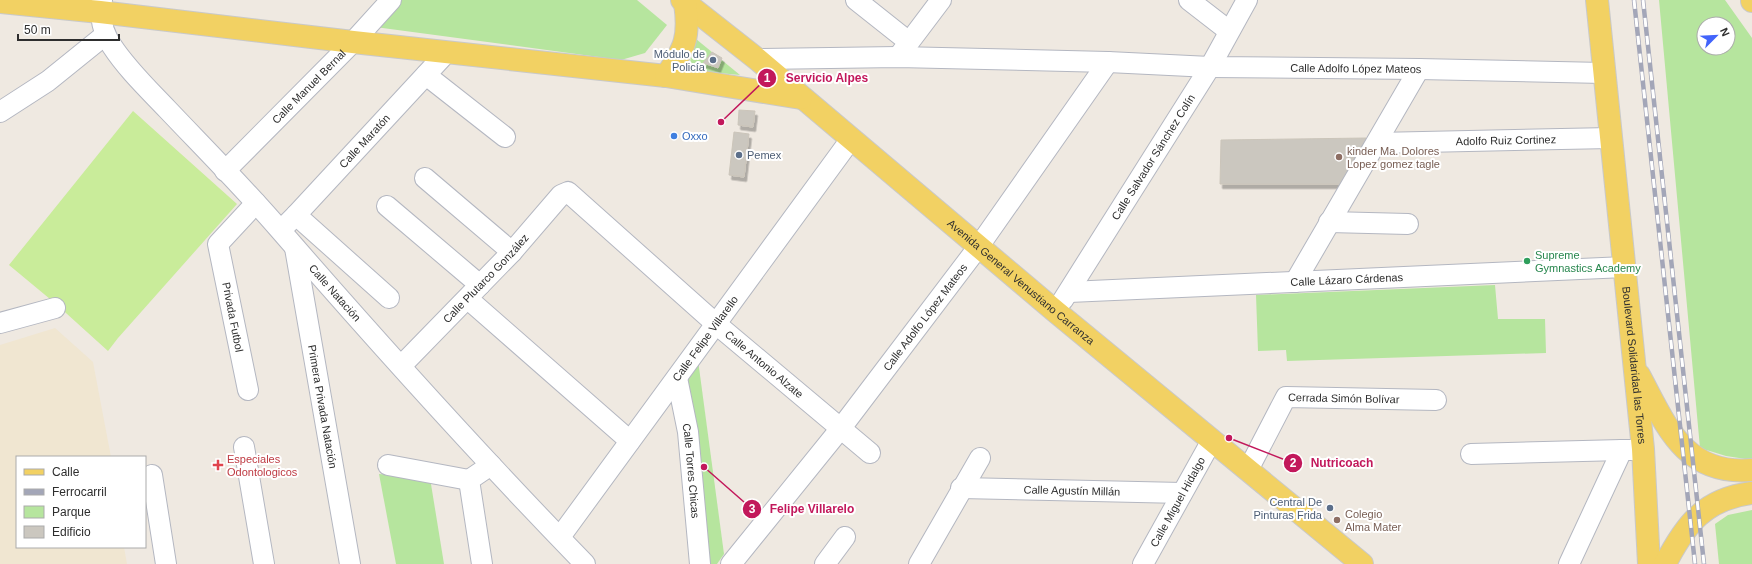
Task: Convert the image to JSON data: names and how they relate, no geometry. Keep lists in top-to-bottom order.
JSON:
{
  "streets": {
    "main road": ["Avenida General Venustiano Carranza", "Boulevard Solidaridad las Torres"],
    "street": [
      "Calle Adolfo López Mateos",
      "Calle Manuel Bernal",
      "Adolfo Ruiz Cortinez",
      "Calle Maratón",
      "Calle Salvador Sánchez Colín",
      "Calle Plutarco González",
      "Calle Lázaro Cárdenas",
      "Calle Natación",
      "Privada Futbol",
      "Calle Felipe Villarello",
      "Calle Antonio Alzate",
      "Cerrada Simón Bolívar",
      "Primera Privada Natación",
      "Calle Torres Chicas",
      "Calle Agustín Millán",
      "Calle Miguel Hidalgo"
    ]
  },
  "crossings": [
    ["Calle Adolfo López Mateos", "Calle Salvador Sánchez Colín"],
    ["Calle Adolfo López Mateos", "Avenida General Venustiano Carranza"],
    ["Calle Adolfo López Mateos", "Calle Antonio Alzate"],
    ["Calle Adolfo López Mateos", "Boulevard Solidaridad las Torres"],
    ["Calle Manuel Bernal", "Calle Natación"],
    ["Adolfo Ruiz Cortinez", "Boulevard Solidaridad las Torres"],
    ["Calle Maratón", "Calle Natación"],
    ["Calle Salvador Sánchez Colín", "Calle Lázaro Cárdenas"],
    ["Calle Salvador Sánchez Colín", "Avenida General Venustiano Carranza"],
    ["Calle Plutarco González", "Calle Natación"],
    ["Calle Plutarco González", "Calle Antonio Alzate"],
    ["Calle Lázaro Cárdenas", "Boulevard Solidaridad las Torres"],
    ["Avenida General Venustiano Carranza", "Calle Felipe Villarello"],
    ["Avenida General Venustiano Carranza", "Cerrada Simón Bolívar"],
    ["Avenida General Venustiano Carranza", "Calle Miguel Hidalgo"],
    ["Calle Natación", "Privada Futbol"],
    ["Calle Natación", "Calle Felipe Villarello"],
    ["Calle Natación", "Primera Privada Natación"],
    ["Calle Felipe Villarello", "Calle Antonio Alzate"],
    ["Calle Felipe Villarello", "Calle Torres Chicas"],
    ["Calle Agustín Millán", "Calle Miguel Hidalgo"]
  ],
  "places": {
    "other": [
      "Módulo de Policía",
      "Servicio Alpes",
      "Oxxo",
      "Pemex",
      "kinder Ma. Dolores Lopez gomez tagle",
      "Supreme Gymnastics Academy",
      "Nutricoach",
      "Felipe Villarelo",
      "Central De Pinturas Frida",
      "Colegio Alma Mater"
    ],
    "health": ["Especiales Odontologicos"]
  },
  "legend": [
    "Calle",
    "Ferrocarril",
    "Parque",
    "Edificio"
  ],
  "scale_bar": "50 m",
  "north": "top right"
}
